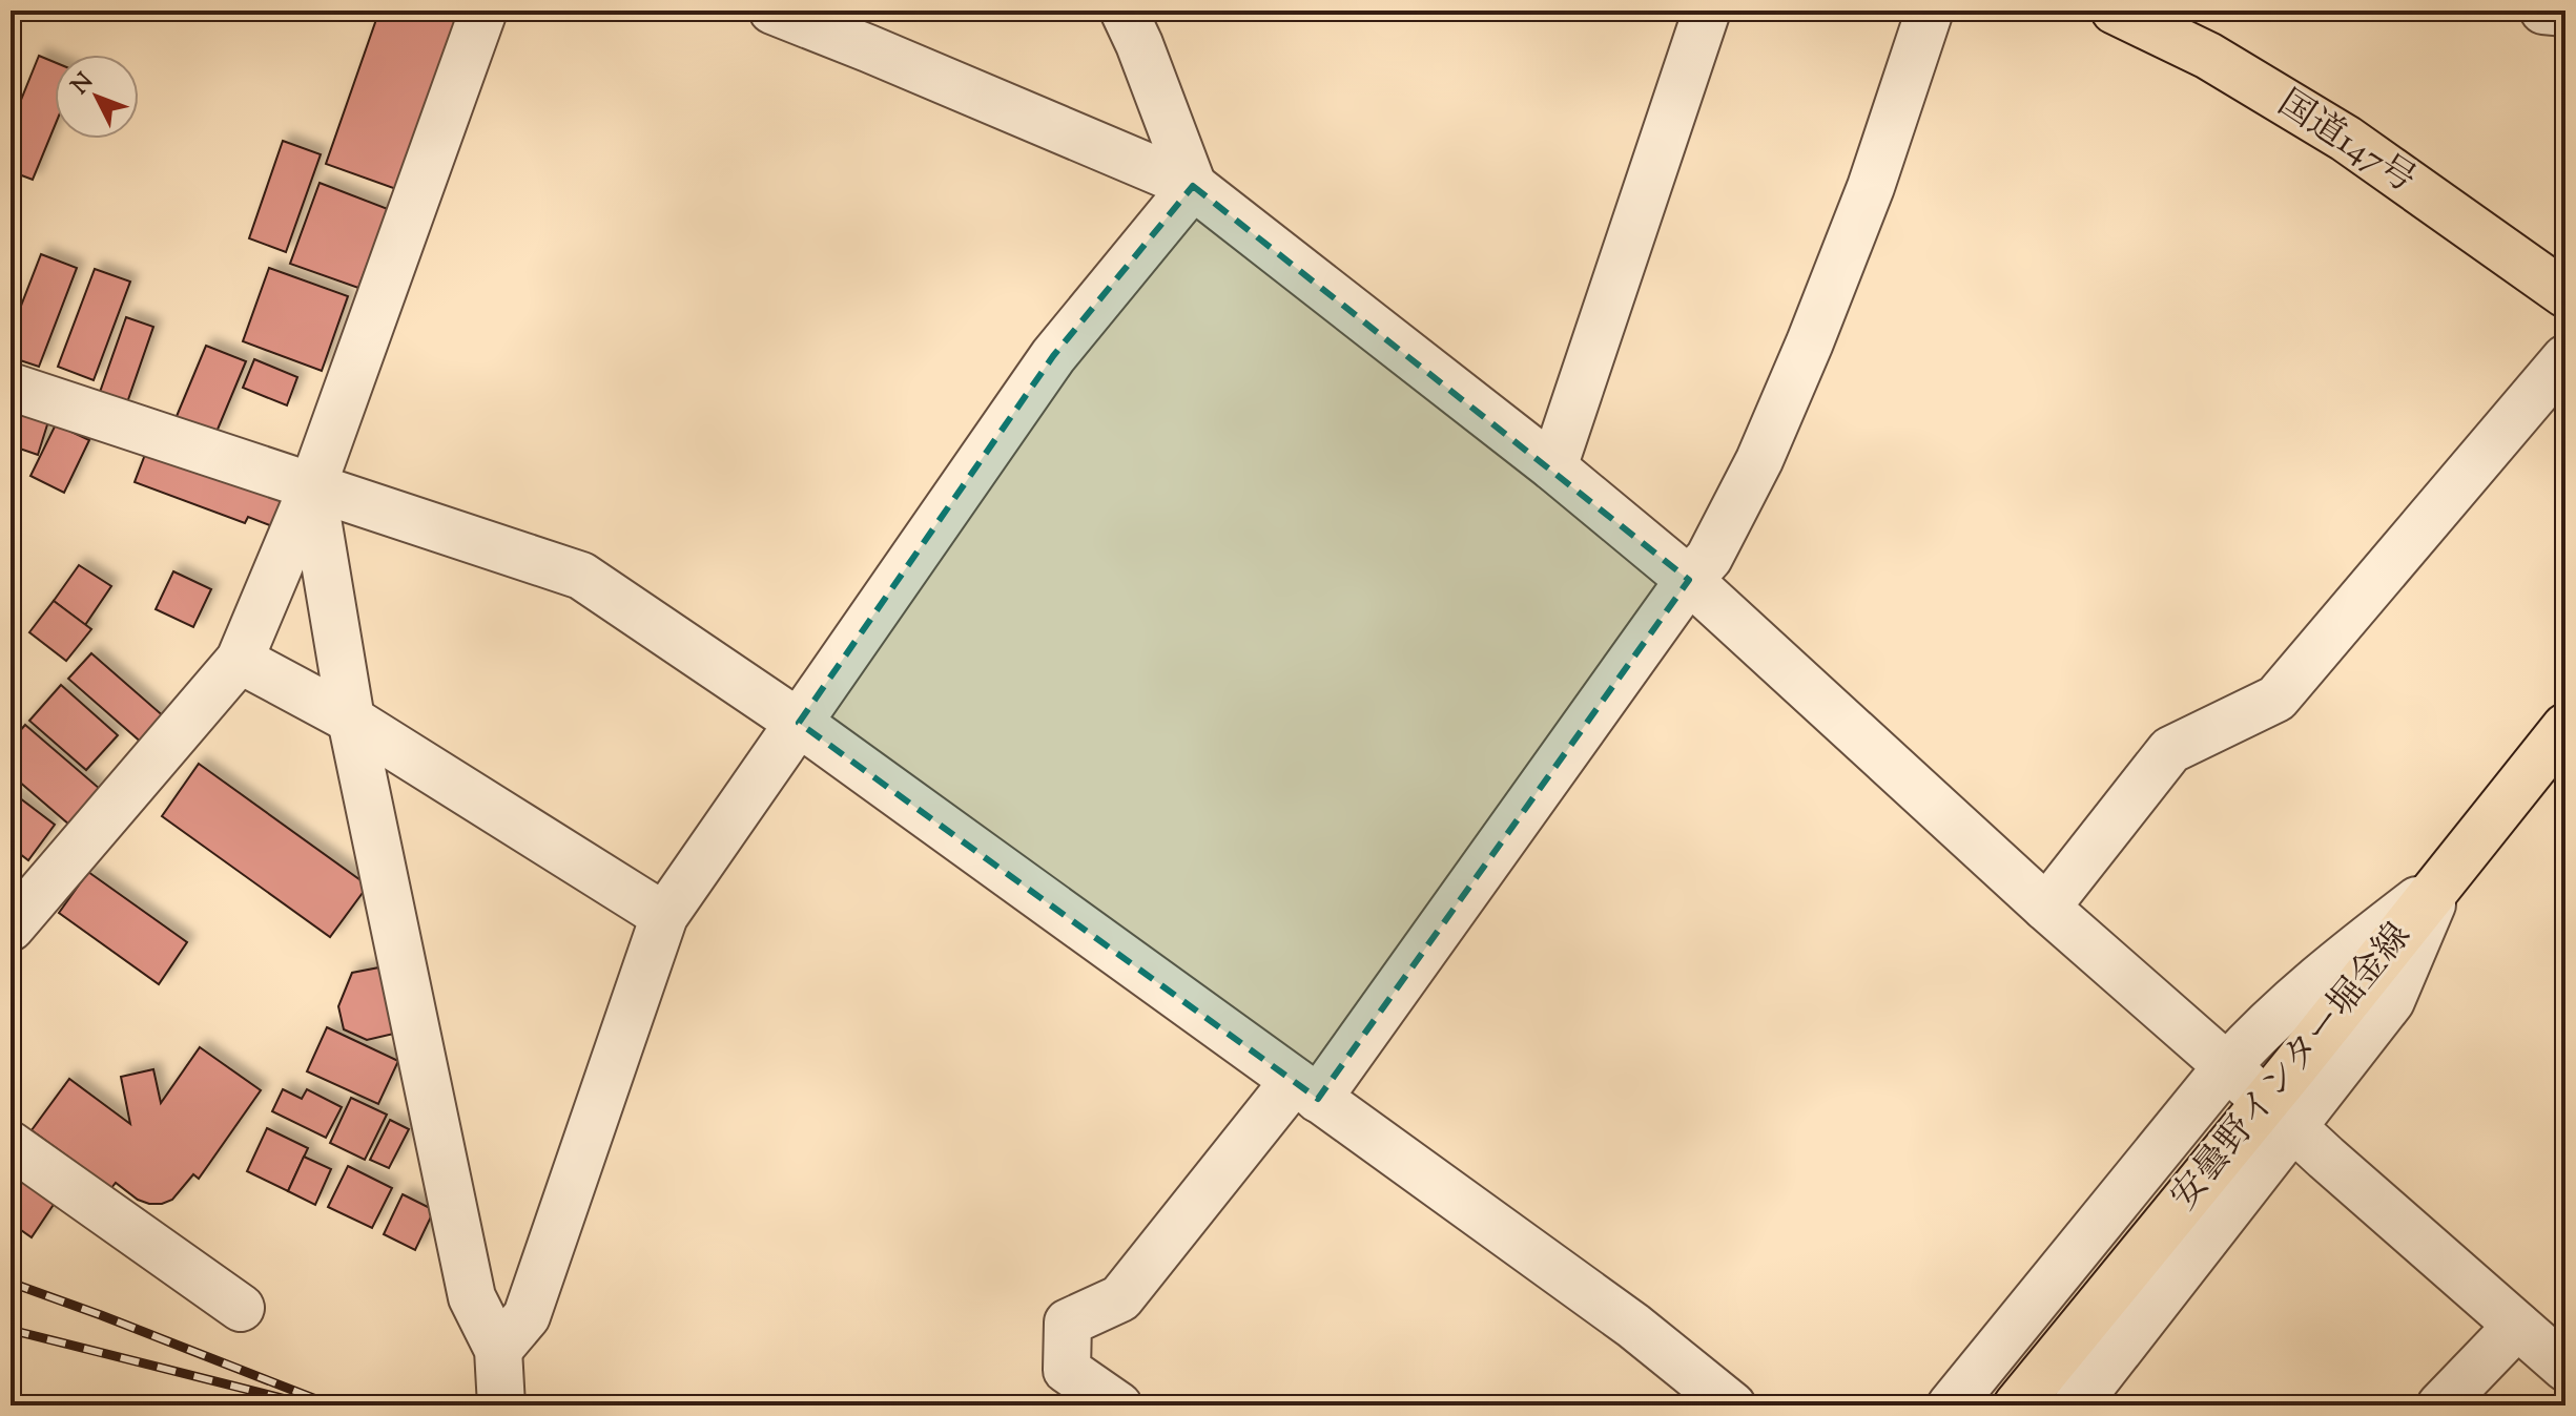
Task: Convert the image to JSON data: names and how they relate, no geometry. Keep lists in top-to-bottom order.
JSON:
{
  "streets": {
    "main road": ["国道147号", "安曇野インター堀金線"]
  },
  "north": "top left"
}
